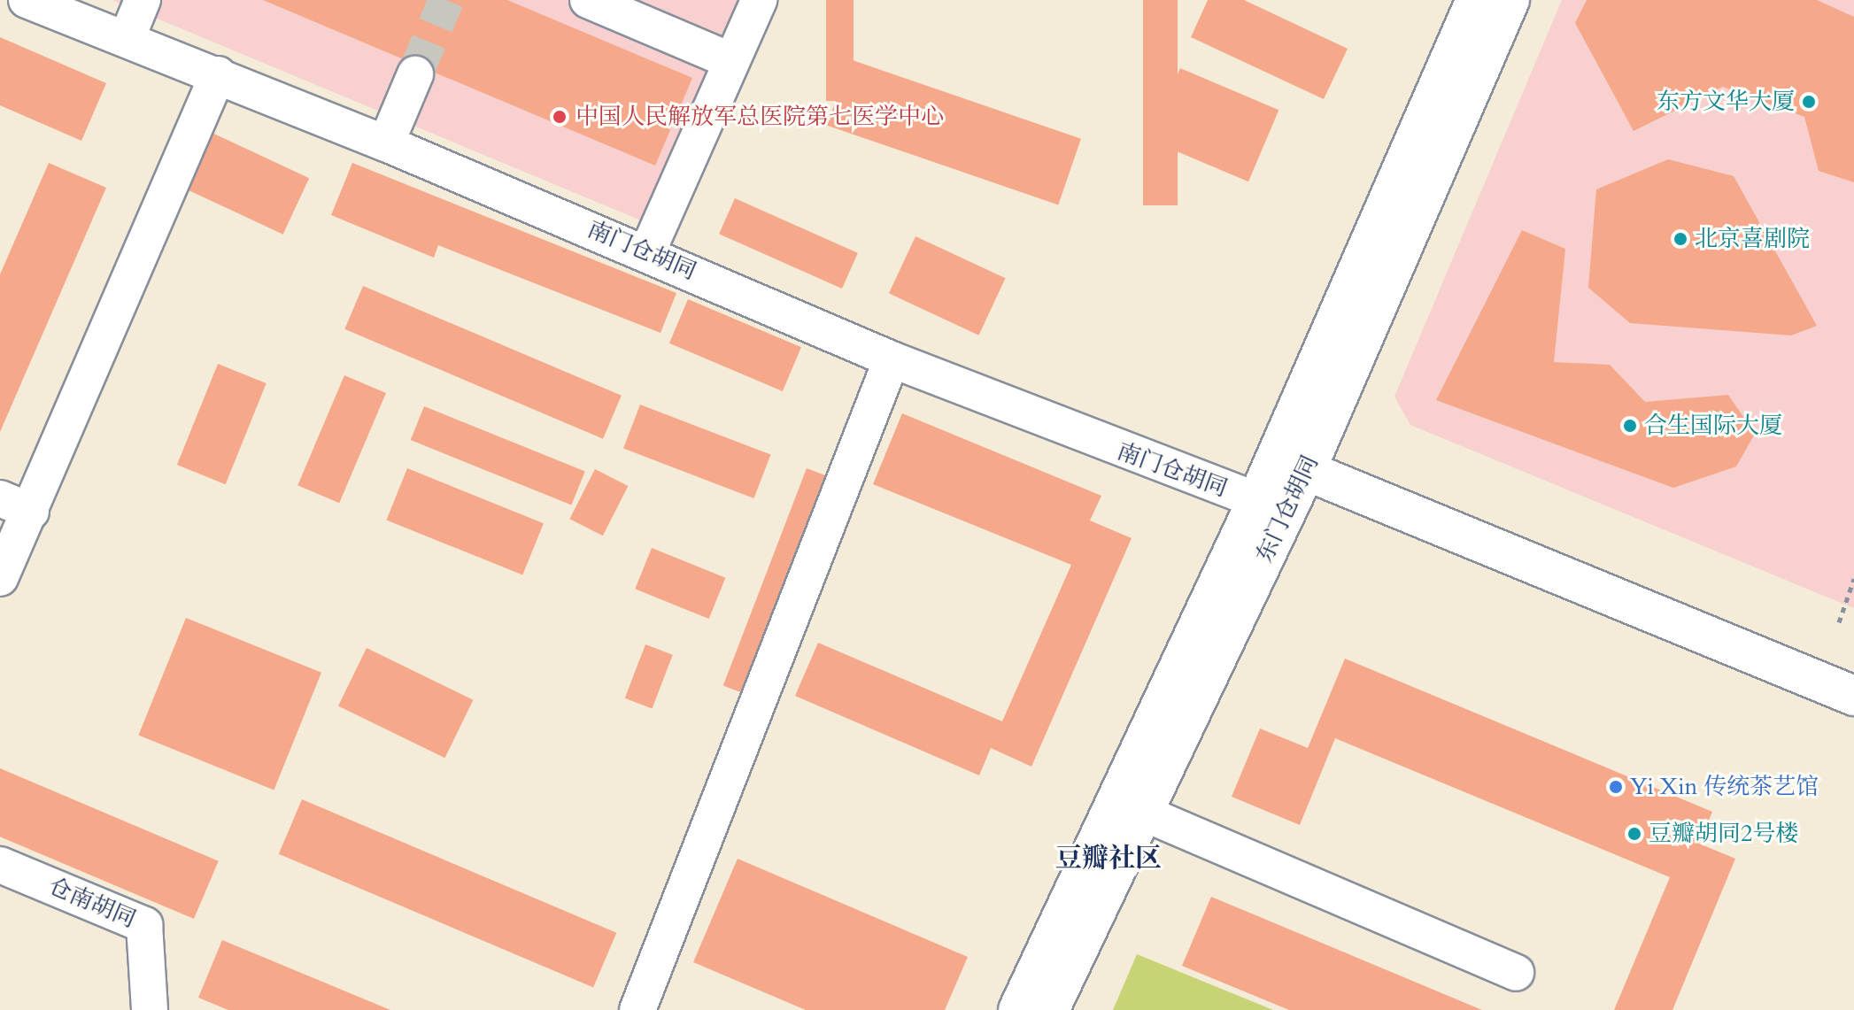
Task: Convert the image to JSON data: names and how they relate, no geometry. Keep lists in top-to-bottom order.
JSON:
{
  "streets": {
    "street": ["南门仓胡同", "东门仓胡同", "仓南胡同"]
  },
  "crossings": [
    ["南门仓胡同", "东门仓胡同"]
  ],
  "districts": ["豆瓣社区"],
  "places": [
    "东方文华大厦",
    "中国人民解放军总医院第七医学中心",
    "北京喜剧院",
    "合生国际大厦",
    "Yi Xin 传统茶艺馆",
    "豆瓣胡同2号楼"
  ]
}
